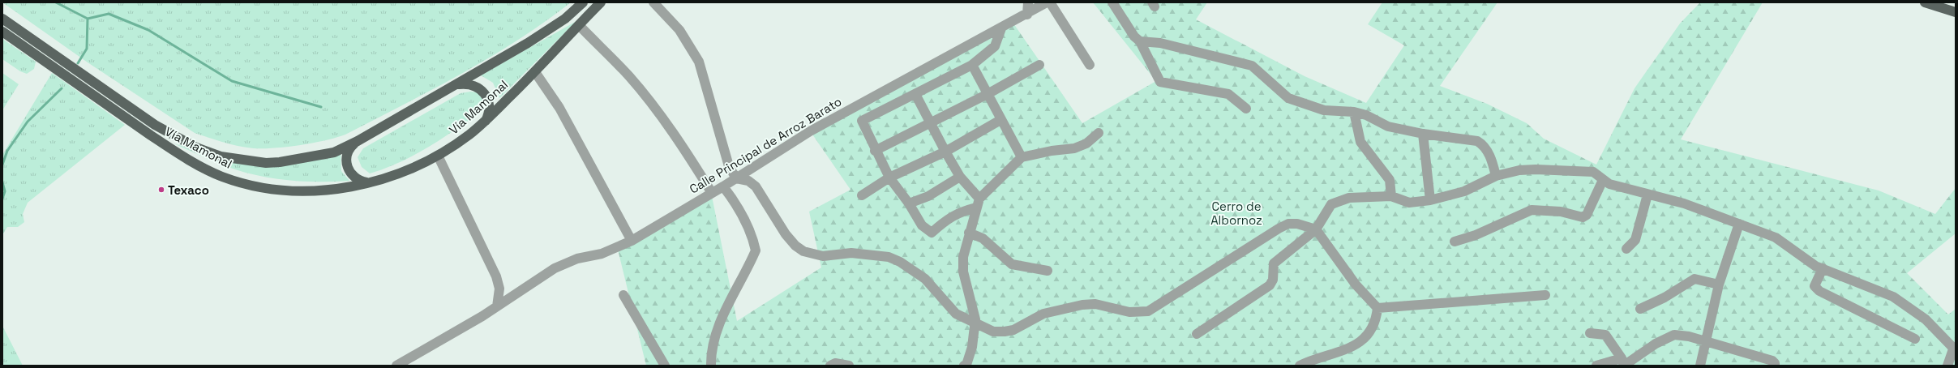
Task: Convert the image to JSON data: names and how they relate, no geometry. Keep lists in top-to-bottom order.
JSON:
{
  "streets": {
    "main road": ["Vía Mamonal"],
    "street": ["Calle Principal de Arroz Barato"]
  },
  "parks": ["Cerro de Albornoz"],
  "places": ["Texaco"]
}
